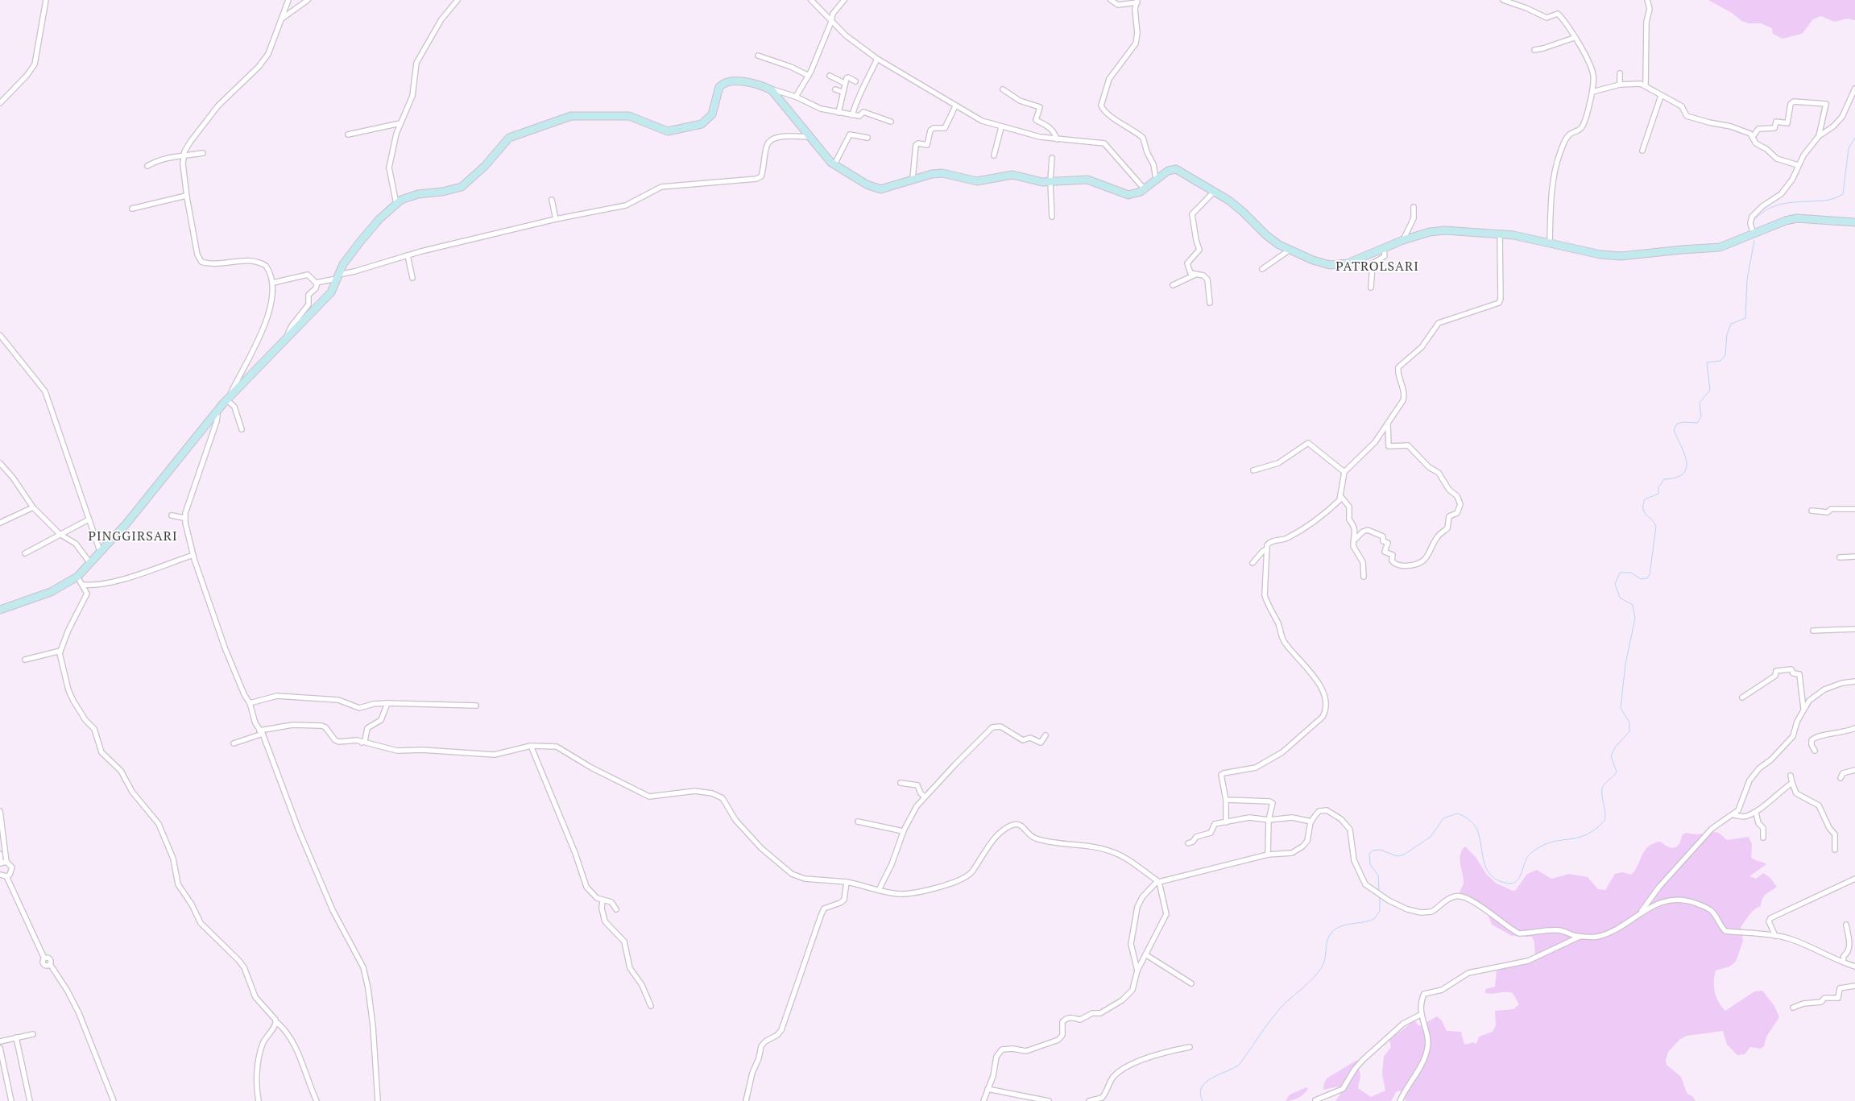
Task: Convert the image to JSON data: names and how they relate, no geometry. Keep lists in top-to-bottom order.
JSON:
{
  "districts": ["PATROLSARI", "PINGGIRSARI"]
}
